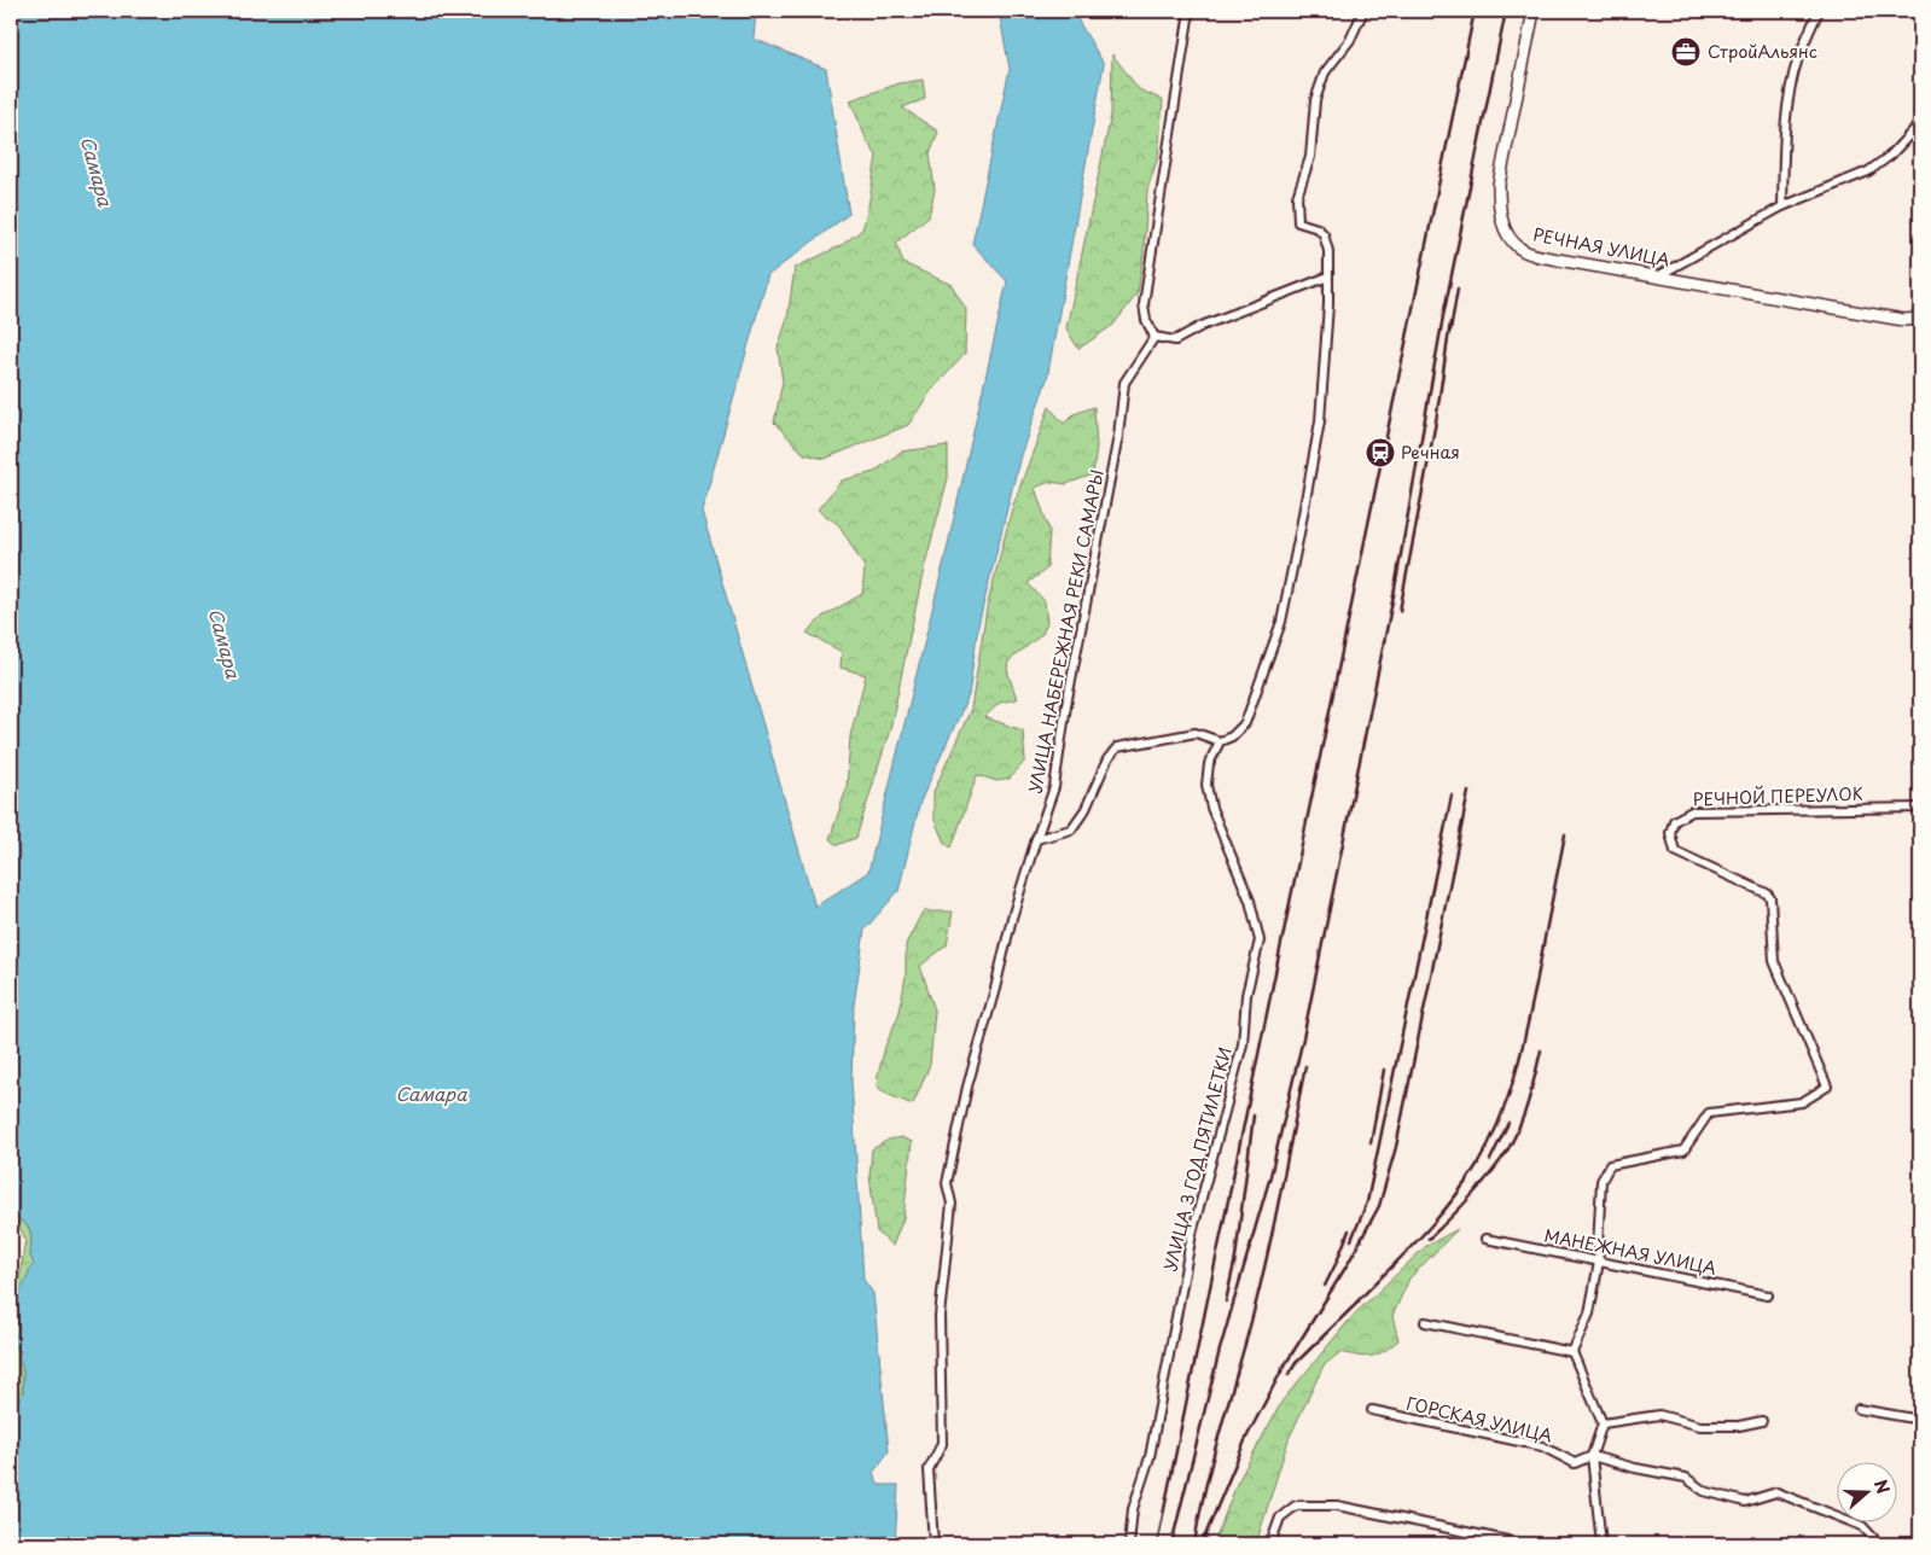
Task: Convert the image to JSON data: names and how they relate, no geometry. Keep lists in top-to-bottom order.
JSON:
{
  "streets": {
    "street": [
      "РЕЧНАЯ УЛИЦА",
      "УЛИЦА НАБЕРЕЖНАЯ РЕКИ САМАРЫ",
      "РЕЧНОЙ ПЕРЕУЛОК",
      "УЛИЦА 3 ГОД ПЯТИЛЕТКИ",
      "МАНЕЖНАЯ УЛИЦА",
      "ГОРСКАЯ УЛИЦА"
    ]
  },
  "crossings": [
    ["РЕЧНОЙ ПЕРЕУЛОК", "МАНЕЖНАЯ УЛИЦА"]
  ],
  "water": ["Самара"],
  "places": {
    "office": ["СтройАльянс"],
    "station": ["Речная"]
  },
  "north": "right"
}
